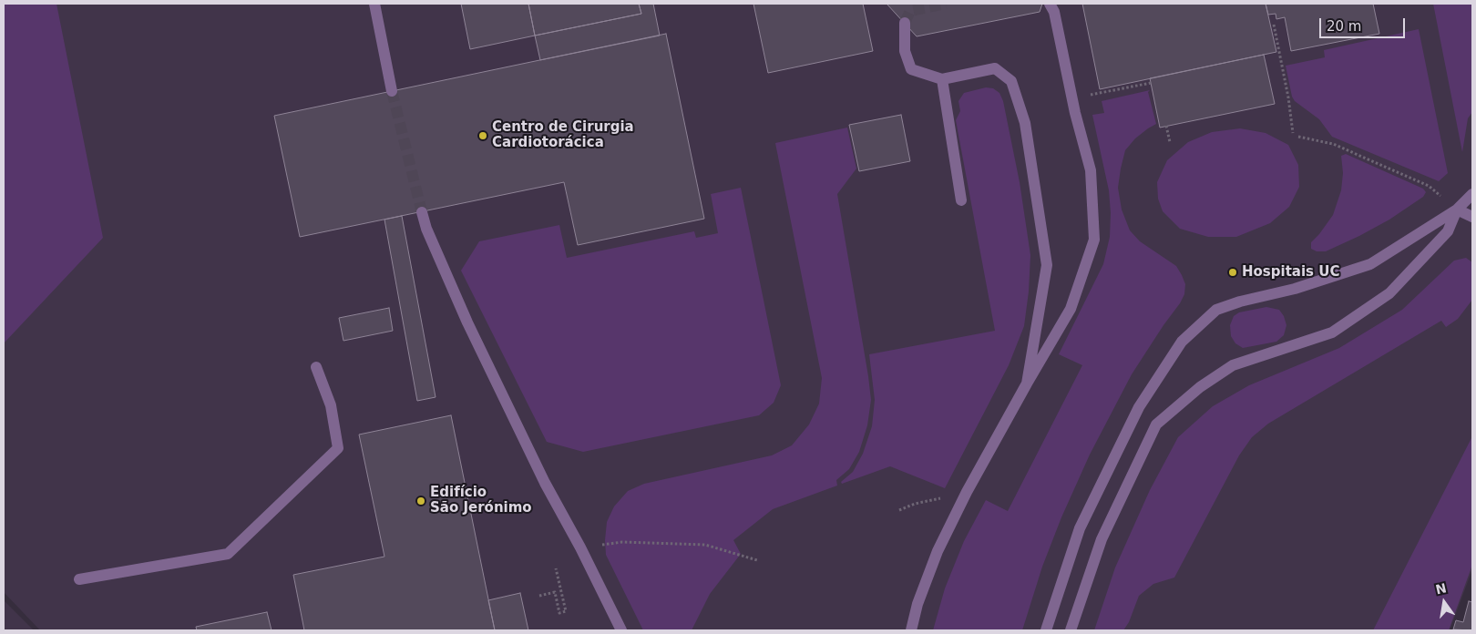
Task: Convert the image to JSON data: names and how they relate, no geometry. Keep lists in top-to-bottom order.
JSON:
{
  "places": ["Centro de Cirurgia Cardiotorácica", "Hospitais UC", "Edifício São Jerónimo"],
  "scale_bar": "20 m",
  "north": "top"
}
